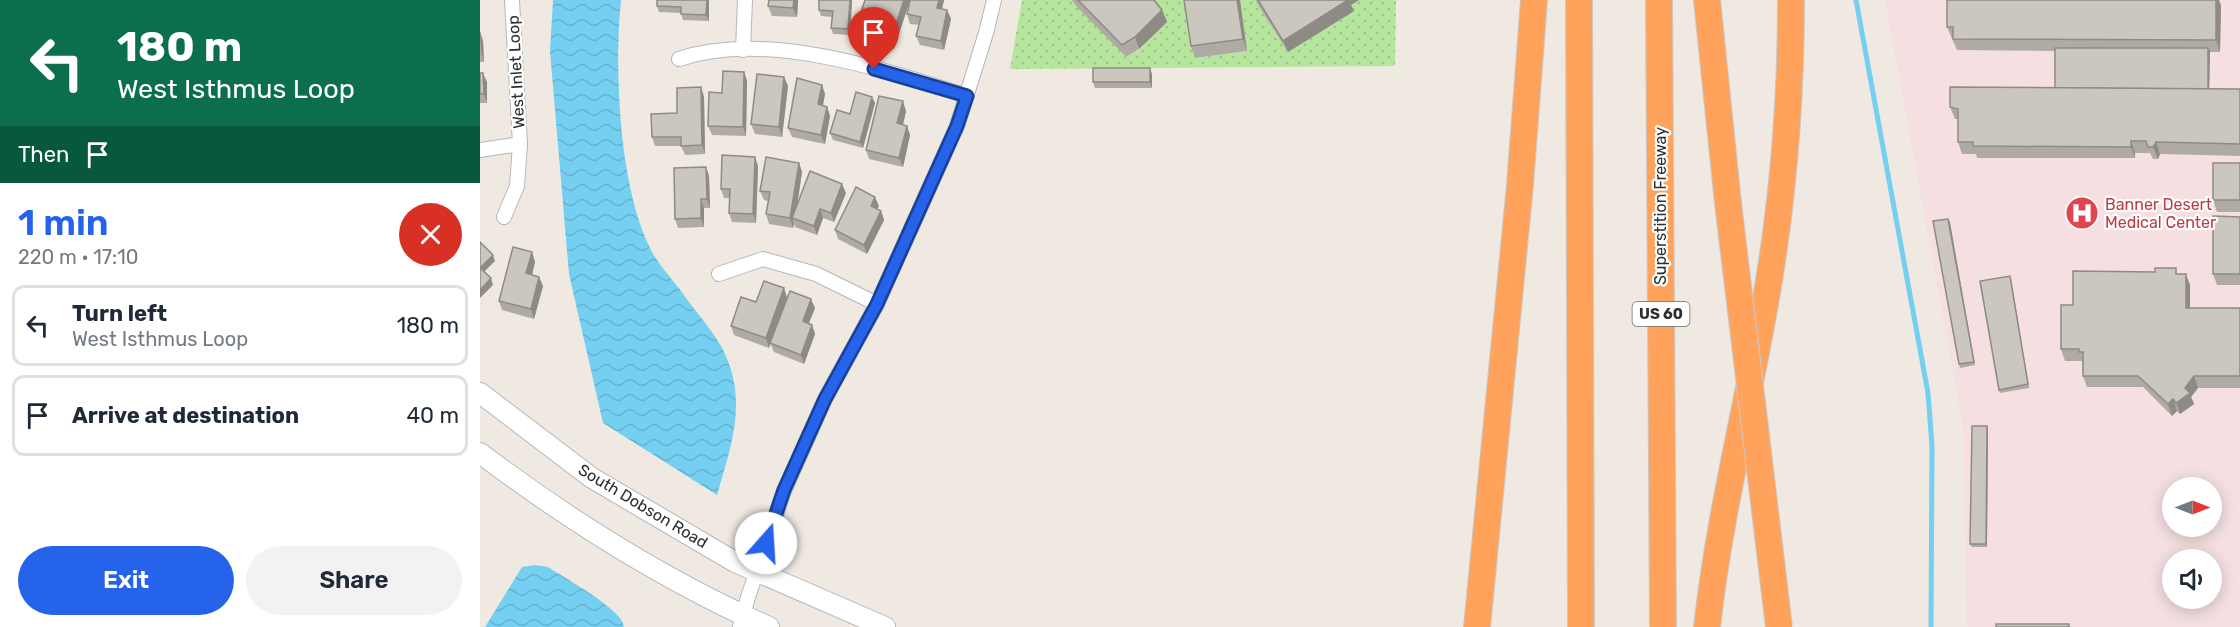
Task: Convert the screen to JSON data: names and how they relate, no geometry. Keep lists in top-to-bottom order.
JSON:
{
  "streets": {
    "highway": ["Superstition Freeway", "US 60"],
    "main road": ["South Dobson Road"],
    "street": ["West Inlet Loop"]
  },
  "places": {
    "hospital": ["Banner Desert Medical Center"]
  },
  "north": "right",
  "page": {
    "turn": ["180 m", "West Isthmus Loop"],
    "then": "Then",
    "heading": ["1 min", "220 m · 17:10"],
    "list": [
      {
        "name": "Turn left",
        "note": "West Isthmus Loop",
        "value": "180 m"
      },
      {
        "name": "Arrive at destination",
        "value": "40 m"
      }
    ],
    "buttons": ["Exit", "Share"]
  }
}
